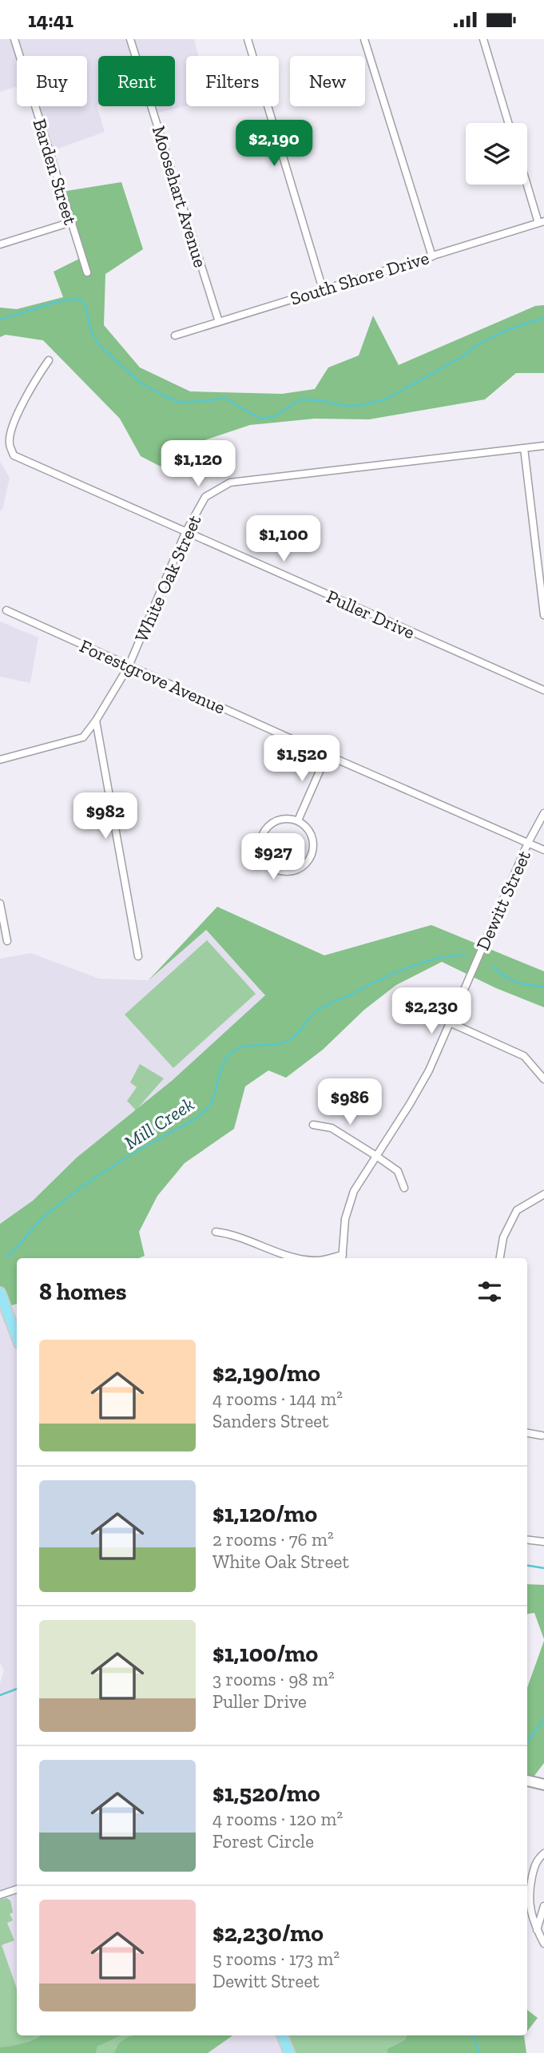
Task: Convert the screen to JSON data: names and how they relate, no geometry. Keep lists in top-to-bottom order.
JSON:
{
  "streets": {
    "street": [
      "Barden Street",
      "Moosehart Avenue",
      "South Shore Drive",
      "White Oak Street",
      "Puller Drive",
      "Forestgrove Avenue",
      "Dewitt Street"
    ]
  },
  "crossings": [
    ["Moosehart Avenue", "South Shore Drive"],
    ["White Oak Street", "Puller Drive"],
    ["White Oak Street", "Forestgrove Avenue"],
    ["Forestgrove Avenue", "Dewitt Street"]
  ],
  "water": ["Mill Creek"],
  "page": {
    "status": "14:41",
    "chip": [
      "Buy",
      "Rent",
      "Filters",
      "New"
    ],
    "price": [
      "$2,190",
      "$1,120",
      "$1,100",
      "$1,520",
      "$982",
      "$927",
      "$2,230",
      "$986"
    ],
    "heading": "8 homes",
    "list": [
      {
        "name": "$2,190/mo",
        "note": "4 rooms · 144 m² · Sanders Street"
      },
      {
        "name": "$1,120/mo",
        "note": "2 rooms · 76 m² · White Oak Street"
      },
      {
        "name": "$1,100/mo",
        "note": "3 rooms · 98 m² · Puller Drive"
      },
      {
        "name": "$1,520/mo",
        "note": "4 rooms · 120 m² · Forest Circle"
      },
      {
        "name": "$2,230/mo",
        "note": "5 rooms · 173 m² · Dewitt Street"
      }
    ]
  }
}
